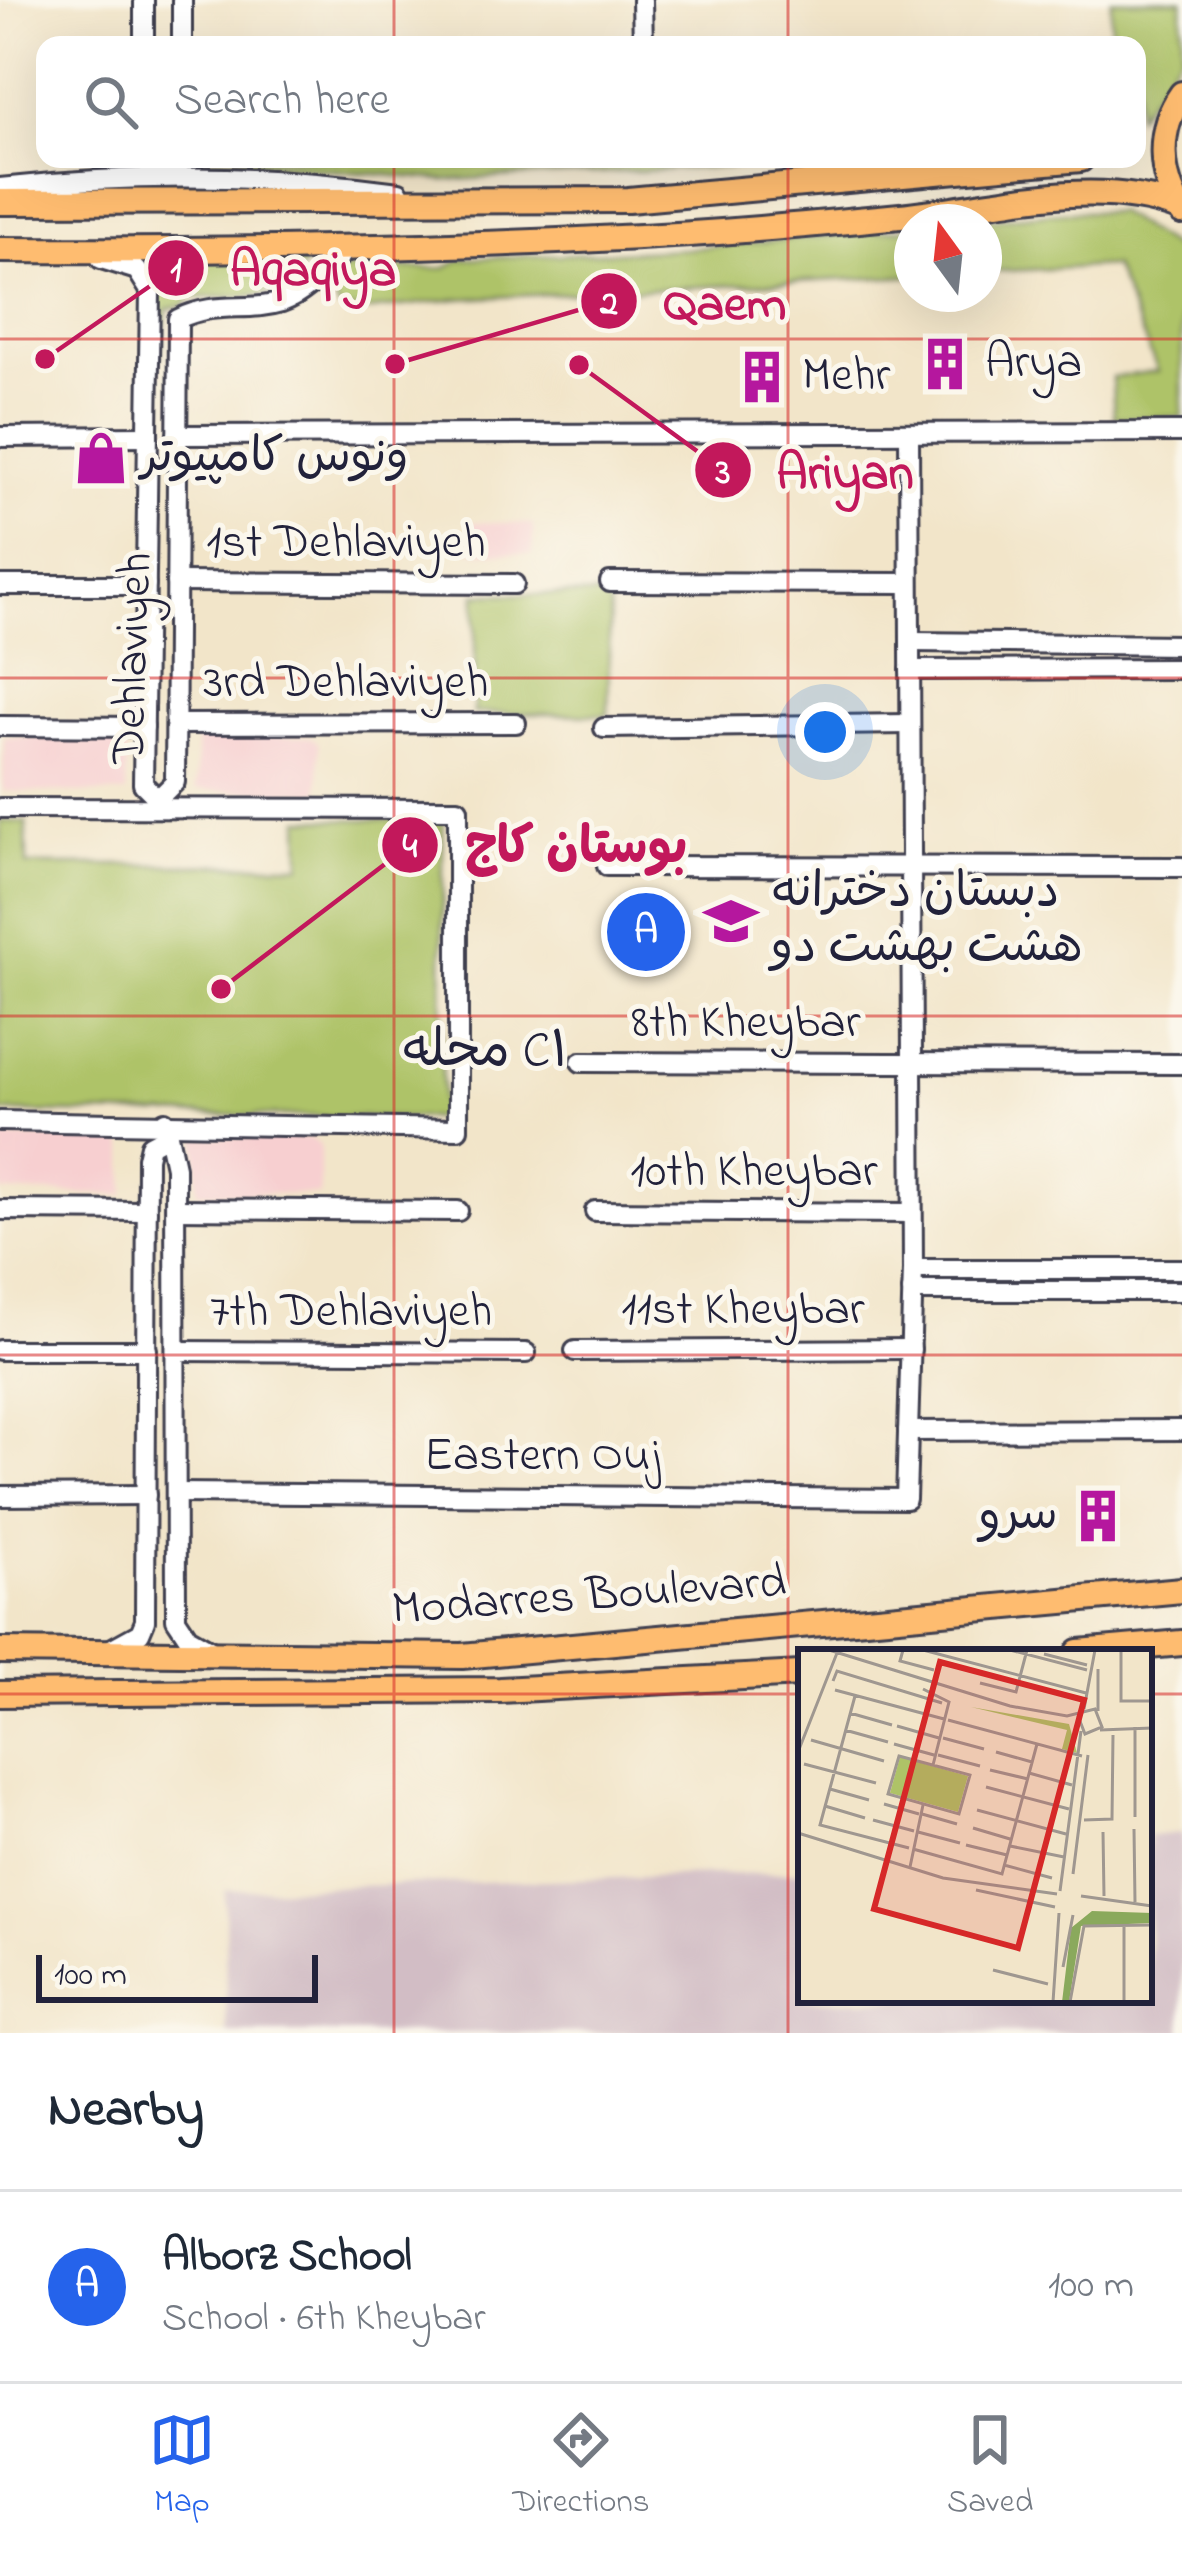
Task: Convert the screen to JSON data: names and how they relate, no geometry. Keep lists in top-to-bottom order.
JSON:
{
  "streets": {
    "main road": ["Modarres Boulevard"],
    "street": [
      "1st Dehlaviyeh",
      "Dehlaviyeh",
      "3rd Dehlaviyeh",
      "8th Kheybar",
      "10th Kheybar",
      "11st Kheybar",
      "7th Dehlaviyeh",
      "Eastern Ouj"
    ]
  },
  "crossings": [
    ["1st Dehlaviyeh", "Dehlaviyeh"],
    ["Dehlaviyeh", "3rd Dehlaviyeh"]
  ],
  "districts": ["محله C۱"],
  "places": {
    "other": [
      "Aqaqiya",
      "Qaem",
      "Ariyan",
      "بوستان کاج"
    ],
    "building": ["Arya", "Mehr", "سرو"],
    "shop": ["ونوس کامپیوتر"],
    "school or university": ["دبستان دخترانه هشت بهشت دو"]
  },
  "scale_bar": "100 m",
  "north": "top",
  "page": {
    "search": "Search here",
    "pins": "A",
    "scale": "100 m",
    "heading": "Nearby",
    "list": [
      {
        "mark": "A",
        "name": "Alborz School",
        "note": "School · 6th Kheybar",
        "value": "100 m"
      }
    ],
    "nav": ["Map", "Directions", "Saved"]
  }
}
